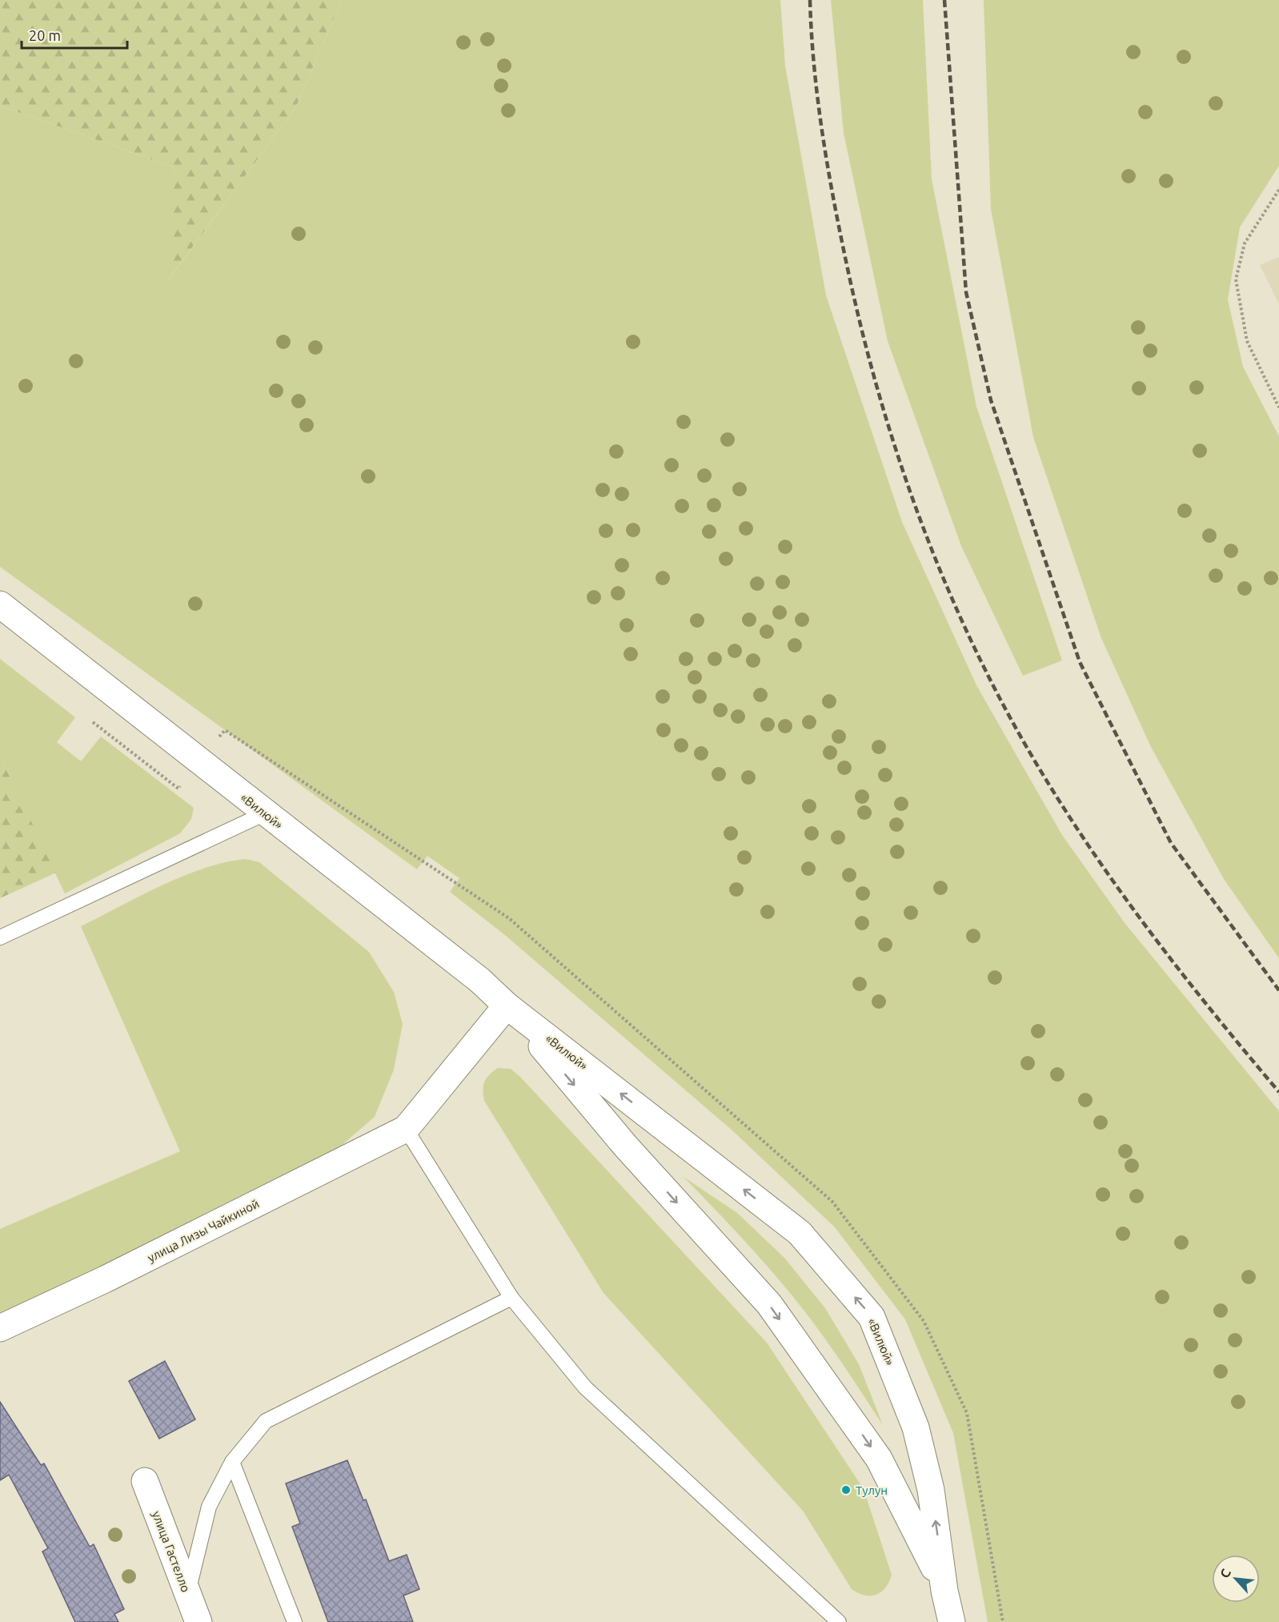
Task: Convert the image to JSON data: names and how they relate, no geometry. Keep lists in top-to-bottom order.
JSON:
{
  "streets": {
    "main road": ["«Вилюй»", "улица Лизы Чайкиной", "улица Гастелло"]
  },
  "places": ["Тулун"],
  "scale_bar": "20 m",
  "north": "top left"
}
